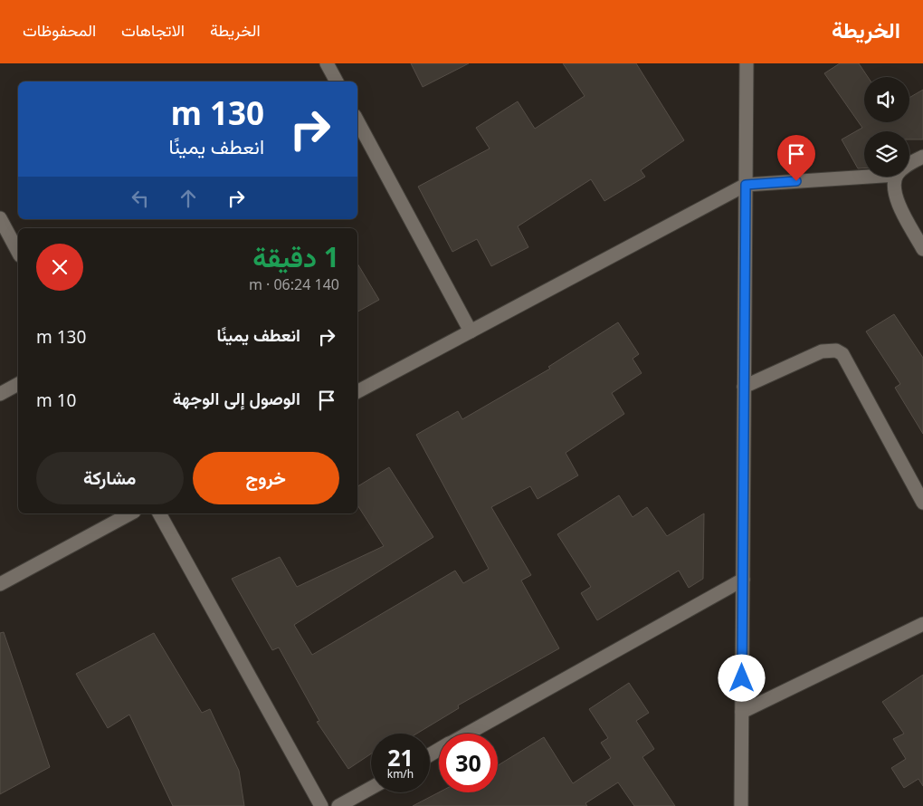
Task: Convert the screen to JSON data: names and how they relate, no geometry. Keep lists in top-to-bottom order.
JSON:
{
  "page": {
    "header": "الخريطة",
    "nav": ["الخريطة", "الاتجاهات", "المحفوظات"],
    "turn": ["130 m", "انعطف يمينًا"],
    "heading": ["1 دقيقة", "140 m · 06:24"],
    "list": [
      {
        "name": "انعطف يمينًا",
        "value": "130 m"
      },
      {
        "name": "الوصول إلى الوجهة",
        "value": "10 m"
      }
    ],
    "buttons": ["خروج", "مشاركة"],
    "speed": "21 km/h",
    "limit": "30"
  }
}
